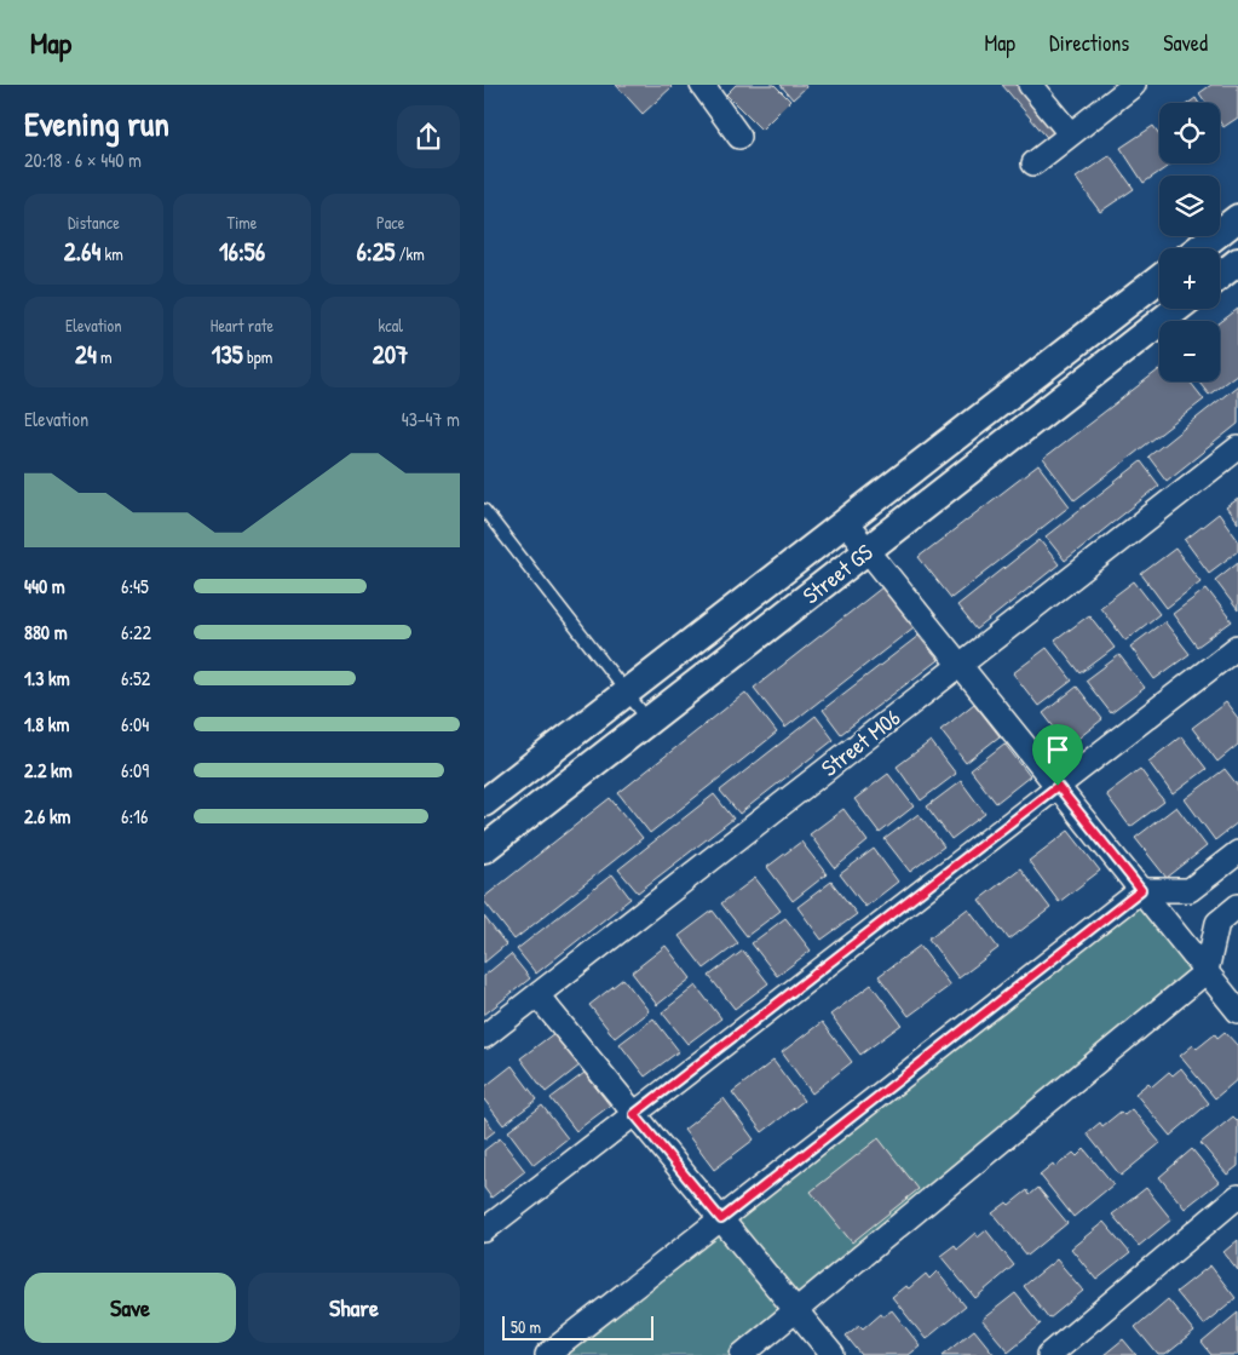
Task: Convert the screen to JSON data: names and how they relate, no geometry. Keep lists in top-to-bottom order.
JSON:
{
  "streets": {
    "street": ["Street GS", "Street M06"]
  },
  "scale_bar": "50 m",
  "page": {
    "header": "Map",
    "nav": ["Map", "Directions", "Saved"],
    "heading": ["Evening run", "20:18 · 6 × 440 m"],
    "map_buttons": ["+", "−"],
    "stats": [
      ["Distance", "2.64 km"],
      ["Time", "16:56"],
      ["Pace", "6:25 /km"],
      ["Elevation", "24 m"],
      ["Heart rate", "135 bpm"],
      ["kcal", "207"]
    ],
    "chart": ["Elevation", "43–47 m"],
    "list": [
      {
        "name": "440 m",
        "note": "6:45"
      },
      {
        "name": "880 m",
        "note": "6:22"
      },
      {
        "name": "1.3 km",
        "note": "6:52"
      },
      {
        "name": "1.8 km",
        "note": "6:04"
      },
      {
        "name": "2.2 km",
        "note": "6:09"
      },
      {
        "name": "2.6 km",
        "note": "6:16"
      }
    ],
    "buttons": ["Save", "Share"],
    "scale": "50 m"
  }
}
